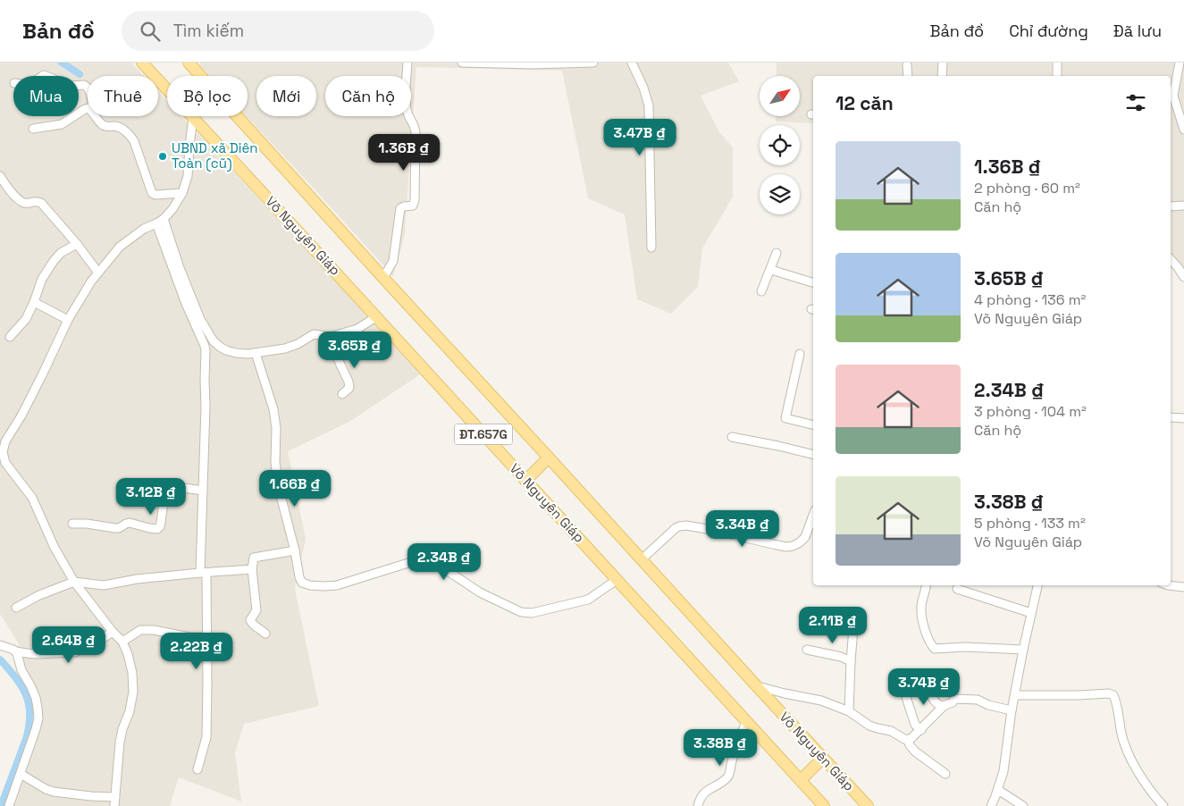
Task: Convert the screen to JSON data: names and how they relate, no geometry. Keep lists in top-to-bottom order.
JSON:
{
  "streets": {
    "main road": ["Võ Nguyên Giáp", "ĐT.657G"]
  },
  "places": ["UBND xã Diên Toàn (cũ)"],
  "north": "top right",
  "page": {
    "header": "Bản đồ",
    "search": "Tìm kiếm",
    "nav": ["Bản đồ", "Chỉ đường", "Đã lưu"],
    "chip": [
      "Mua",
      "Thuê",
      "Bộ lọc",
      "Mới",
      "Căn hộ"
    ],
    "heading": "12 căn",
    "price": [
      "3.47B ₫",
      "1.36B ₫",
      "3.65B ₫",
      "1.66B ₫",
      "3.12B ₫",
      "3.34B ₫",
      "2.34B ₫",
      "2.11B ₫",
      "2.64B ₫",
      "2.22B ₫",
      "3.74B ₫",
      "3.38B ₫"
    ],
    "list": [
      {
        "name": "1.36B ₫",
        "note": "2 phòng · 60 m² · Căn hộ"
      },
      {
        "name": "3.65B ₫",
        "note": "4 phòng · 136 m² · Võ Nguyên Giáp"
      },
      {
        "name": "2.34B ₫",
        "note": "3 phòng · 104 m² · Căn hộ"
      },
      {
        "name": "3.38B ₫",
        "note": "5 phòng · 133 m² · Võ Nguyên Giáp"
      }
    ]
  }
}
